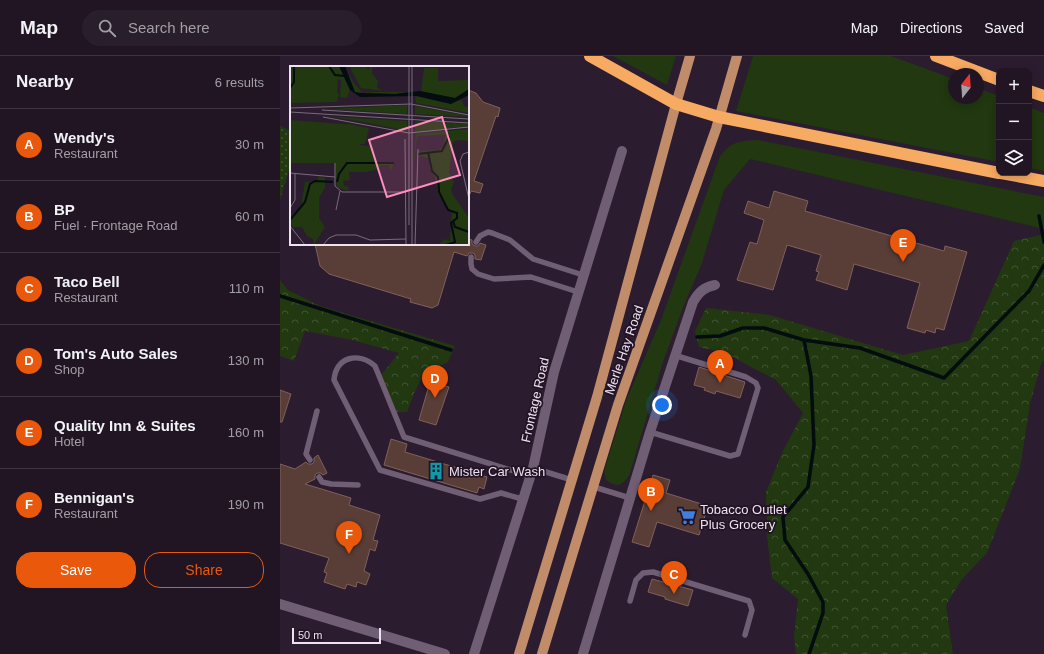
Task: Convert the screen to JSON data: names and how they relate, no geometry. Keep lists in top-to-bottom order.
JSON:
{
  "streets": {
    "main road": ["Merle Hay Road"],
    "street": ["Frontage Road"]
  },
  "places": {
    "building": ["Mister Car Wash"],
    "supermarket": ["Tobacco Outlet Plus Grocery"]
  },
  "scale_bar": "50 m",
  "north": "top",
  "page": {
    "header": "Map",
    "search": "Search here",
    "nav": ["Map", "Directions", "Saved"],
    "heading": ["Nearby", "6 results"],
    "map_buttons": ["+", "−"],
    "list": [
      {
        "mark": "A",
        "name": "Wendy's",
        "note": "Restaurant",
        "value": "30 m"
      },
      {
        "mark": "B",
        "name": "BP",
        "note": "Fuel · Frontage Road",
        "value": "60 m"
      },
      {
        "mark": "C",
        "name": "Taco Bell",
        "note": "Restaurant",
        "value": "110 m"
      },
      {
        "mark": "D",
        "name": "Tom's Auto Sales",
        "note": "Shop",
        "value": "130 m"
      },
      {
        "mark": "E",
        "name": "Quality Inn & Suites",
        "note": "Hotel",
        "value": "160 m"
      },
      {
        "mark": "F",
        "name": "Bennigan's",
        "note": "Restaurant",
        "value": "190 m"
      }
    ],
    "pins": [
      "E",
      "A",
      "D",
      "B",
      "F",
      "C"
    ],
    "buttons": ["Save", "Share"],
    "scale": "50 m"
  }
}
